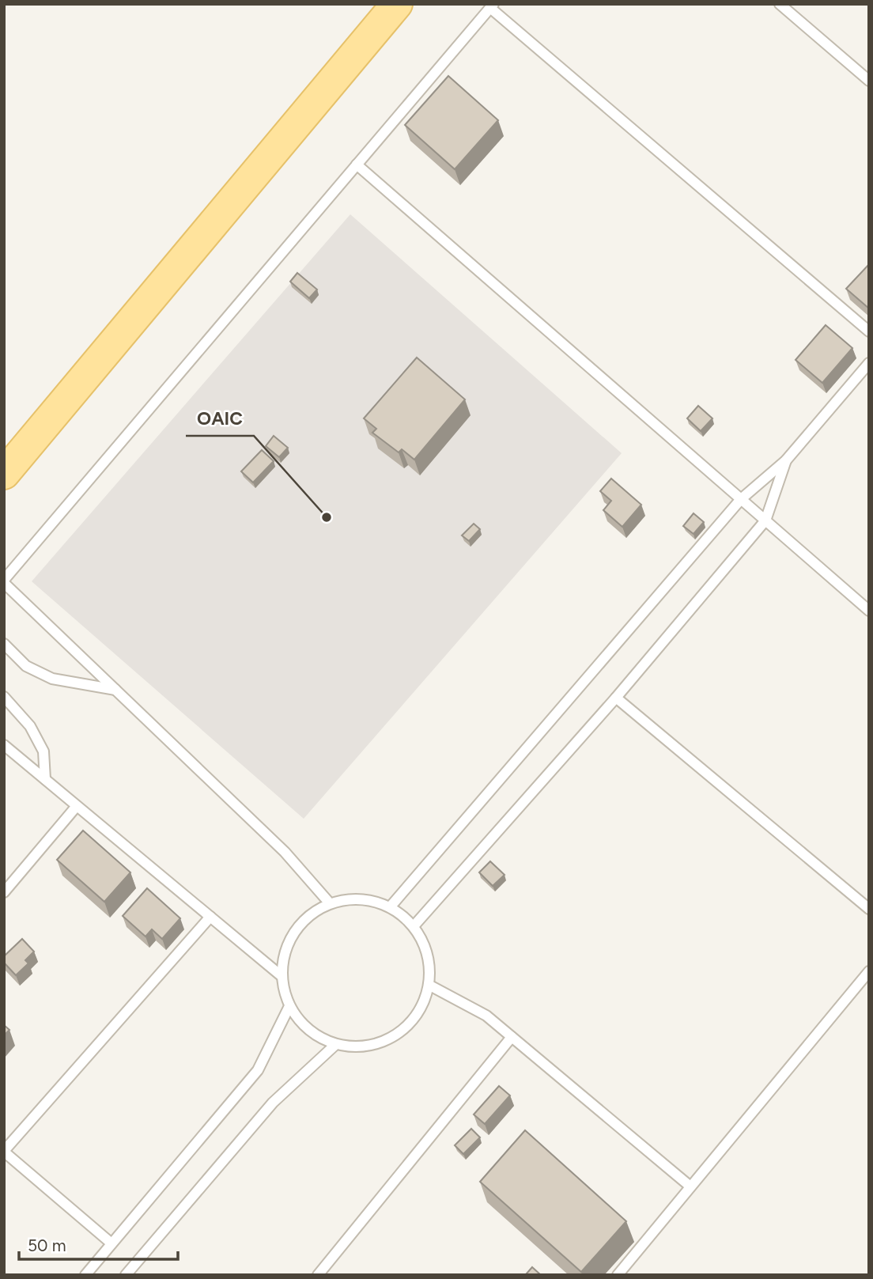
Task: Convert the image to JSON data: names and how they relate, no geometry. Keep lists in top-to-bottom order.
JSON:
{
  "places": ["OAIC"],
  "scale_bar": "50 m"
}
